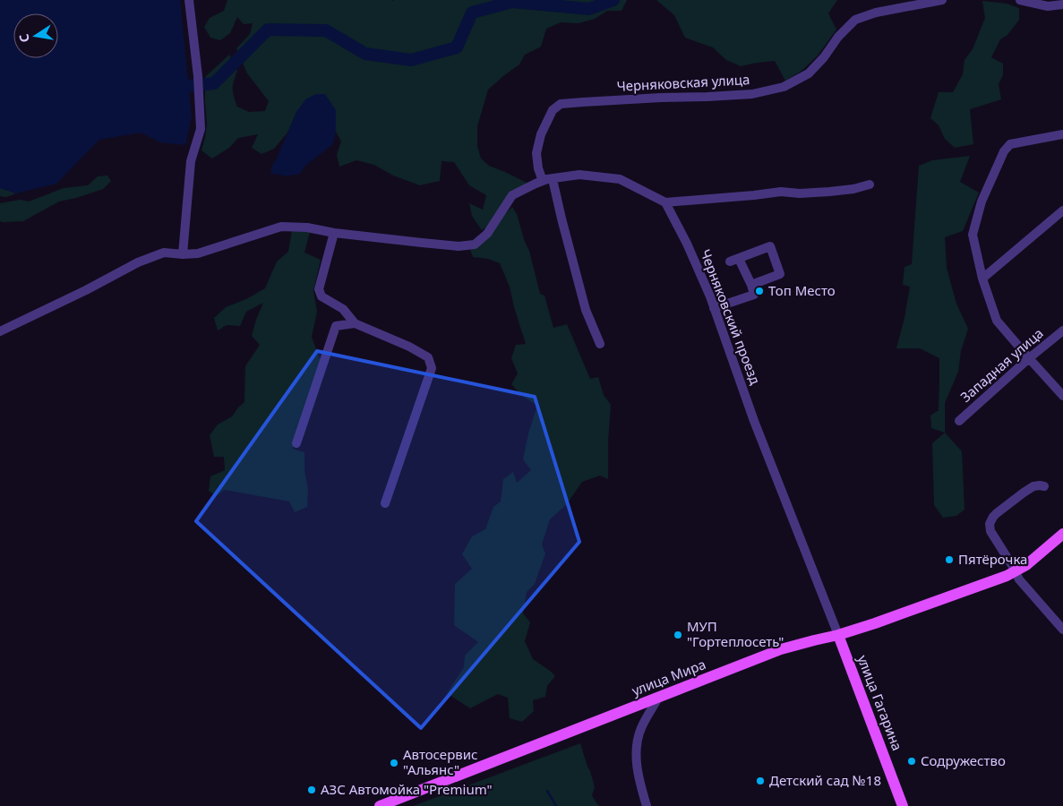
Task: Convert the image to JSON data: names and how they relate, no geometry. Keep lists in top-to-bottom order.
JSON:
{
  "streets": {
    "main road": ["улица Мира", "улица Гагарина"],
    "street": ["Черняковская улица", "Черняковский проезд", "Западная улица"]
  },
  "crossings": [
    ["Черняковский проезд", "улица Мира"],
    ["Черняковский проезд", "улица Гагарина"],
    ["улица Мира", "улица Гагарина"]
  ],
  "places": [
    "Топ Место",
    "Пятёрочка",
    "МУП \"Гортеплосеть\"",
    "Содружество",
    "Автосервис \"Альянс\"",
    "Детский сад №18",
    "АЗС Автомойка \"Premium\""
  ],
  "north": "left"
}
